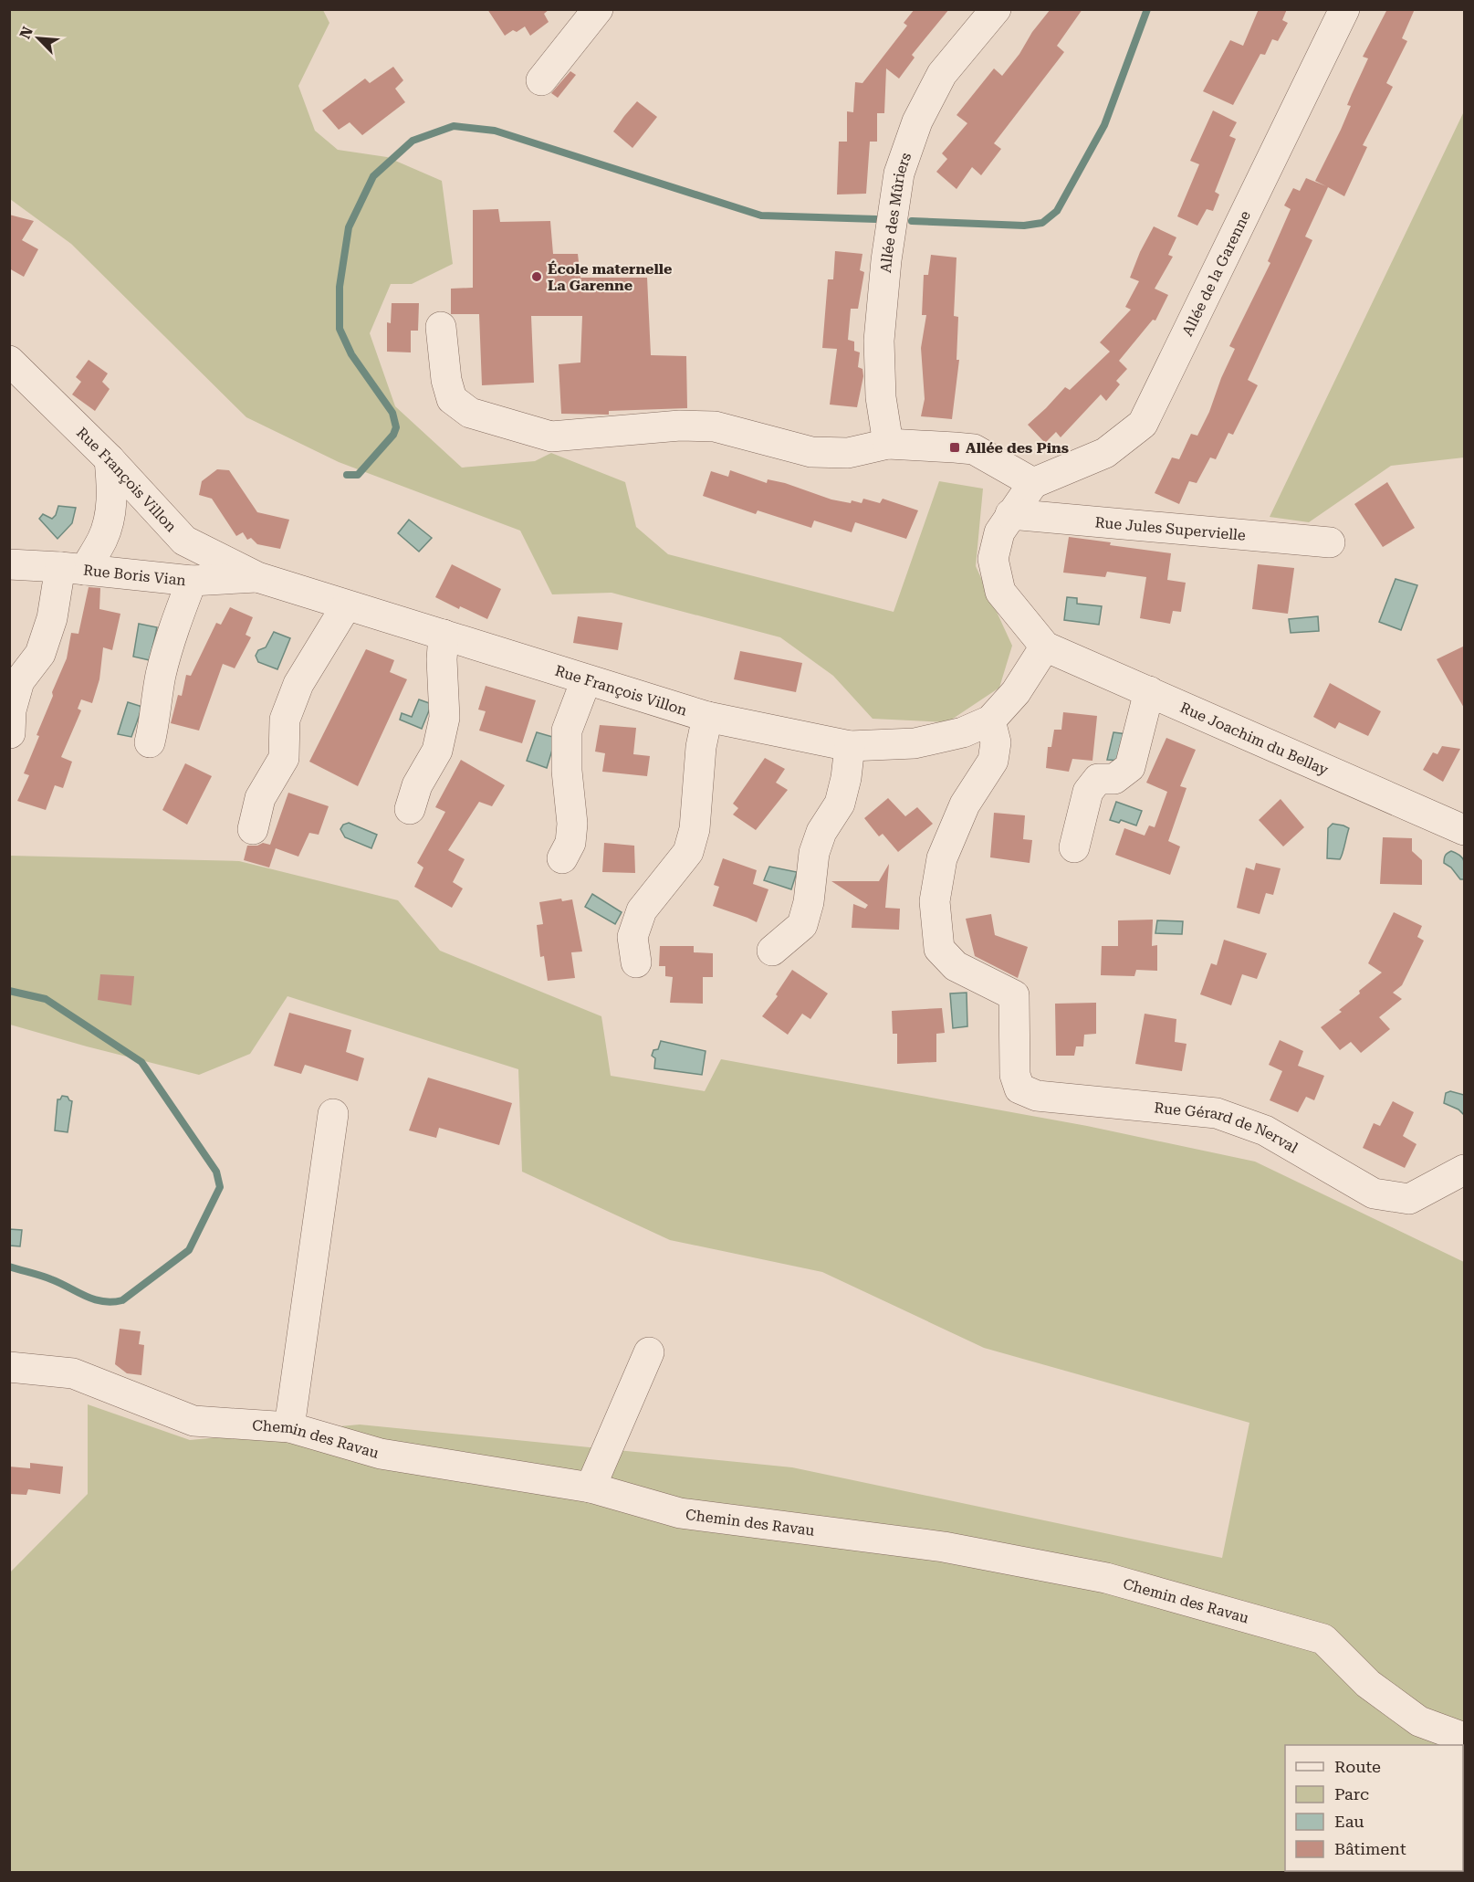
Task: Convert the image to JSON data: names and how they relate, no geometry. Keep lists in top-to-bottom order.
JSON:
{
  "streets": {
    "street": [
      "Allée des Mûriers",
      "Allée de la Garenne",
      "Rue François Villon",
      "Rue Jules Supervielle",
      "Rue Boris Vian",
      "Rue Joachim du Bellay",
      "Rue Gérard de Nerval",
      "Chemin des Ravau"
    ]
  },
  "crossings": [
    ["Rue François Villon", "Rue Boris Vian"],
    ["Rue François Villon", "Rue Gérard de Nerval"]
  ],
  "places": {
    "other": ["École maternelle La Garenne"],
    "transit": ["Allée des Pins"]
  },
  "legend": [
    "Route",
    "Parc",
    "Eau",
    "Bâtiment"
  ],
  "north": "top left"
}
